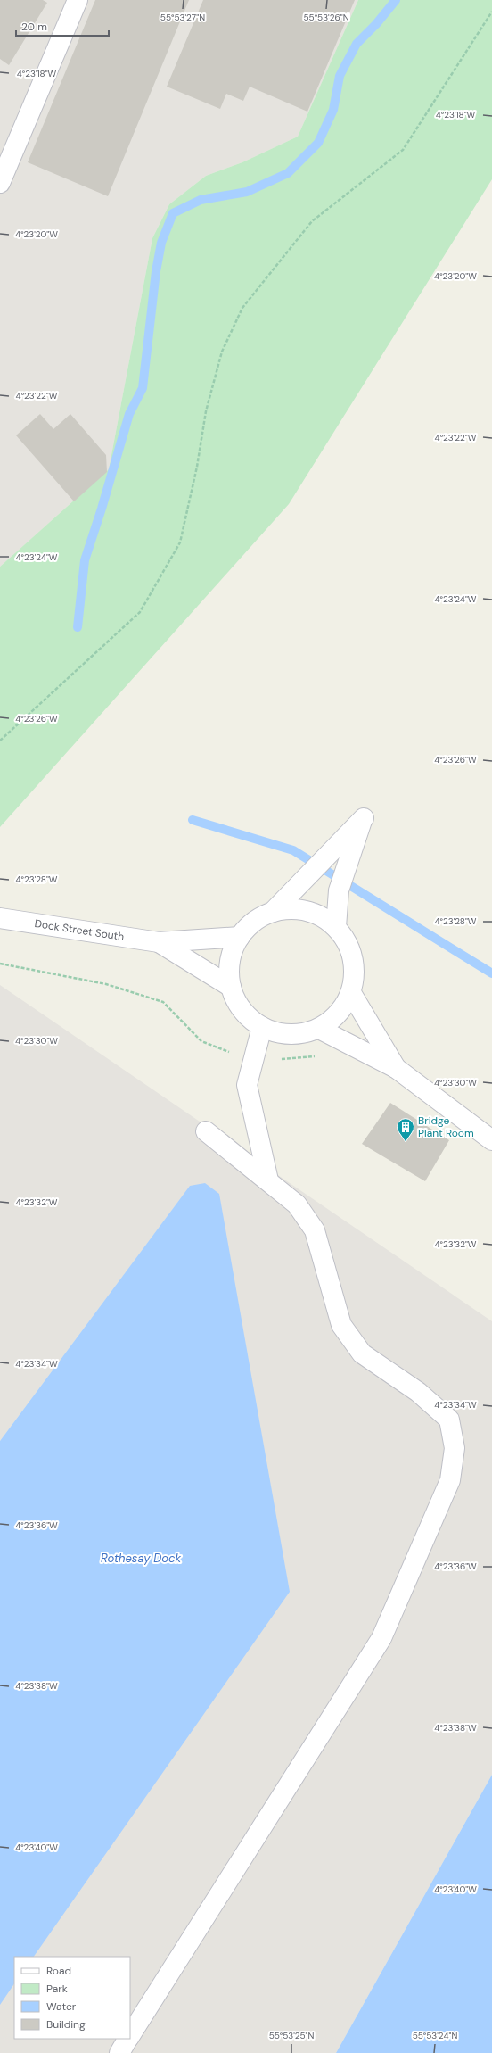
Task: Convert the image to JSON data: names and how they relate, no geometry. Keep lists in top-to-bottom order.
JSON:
{
  "streets": {
    "street": ["Dock Street South"]
  },
  "water": ["Rothesay Dock"],
  "places": {
    "building": ["Bridge Plant Room"]
  },
  "legend": [
    "Road",
    "Park",
    "Water",
    "Building"
  ],
  "scale_bar": "20 m",
  "coordinates": [
    "55°53'27\"N",
    "55°53'26\"N",
    "4°23'18\"W",
    "4°23'20\"W",
    "4°23'22\"W",
    "4°23'24\"W",
    "4°23'26\"W",
    "4°23'28\"W",
    "4°23'30\"W",
    "4°23'32\"W",
    "4°23'34\"W",
    "4°23'36\"W",
    "4°23'38\"W",
    "4°23'40\"W",
    "55°53'25\"N",
    "55°53'24\"N"
  ]
}
